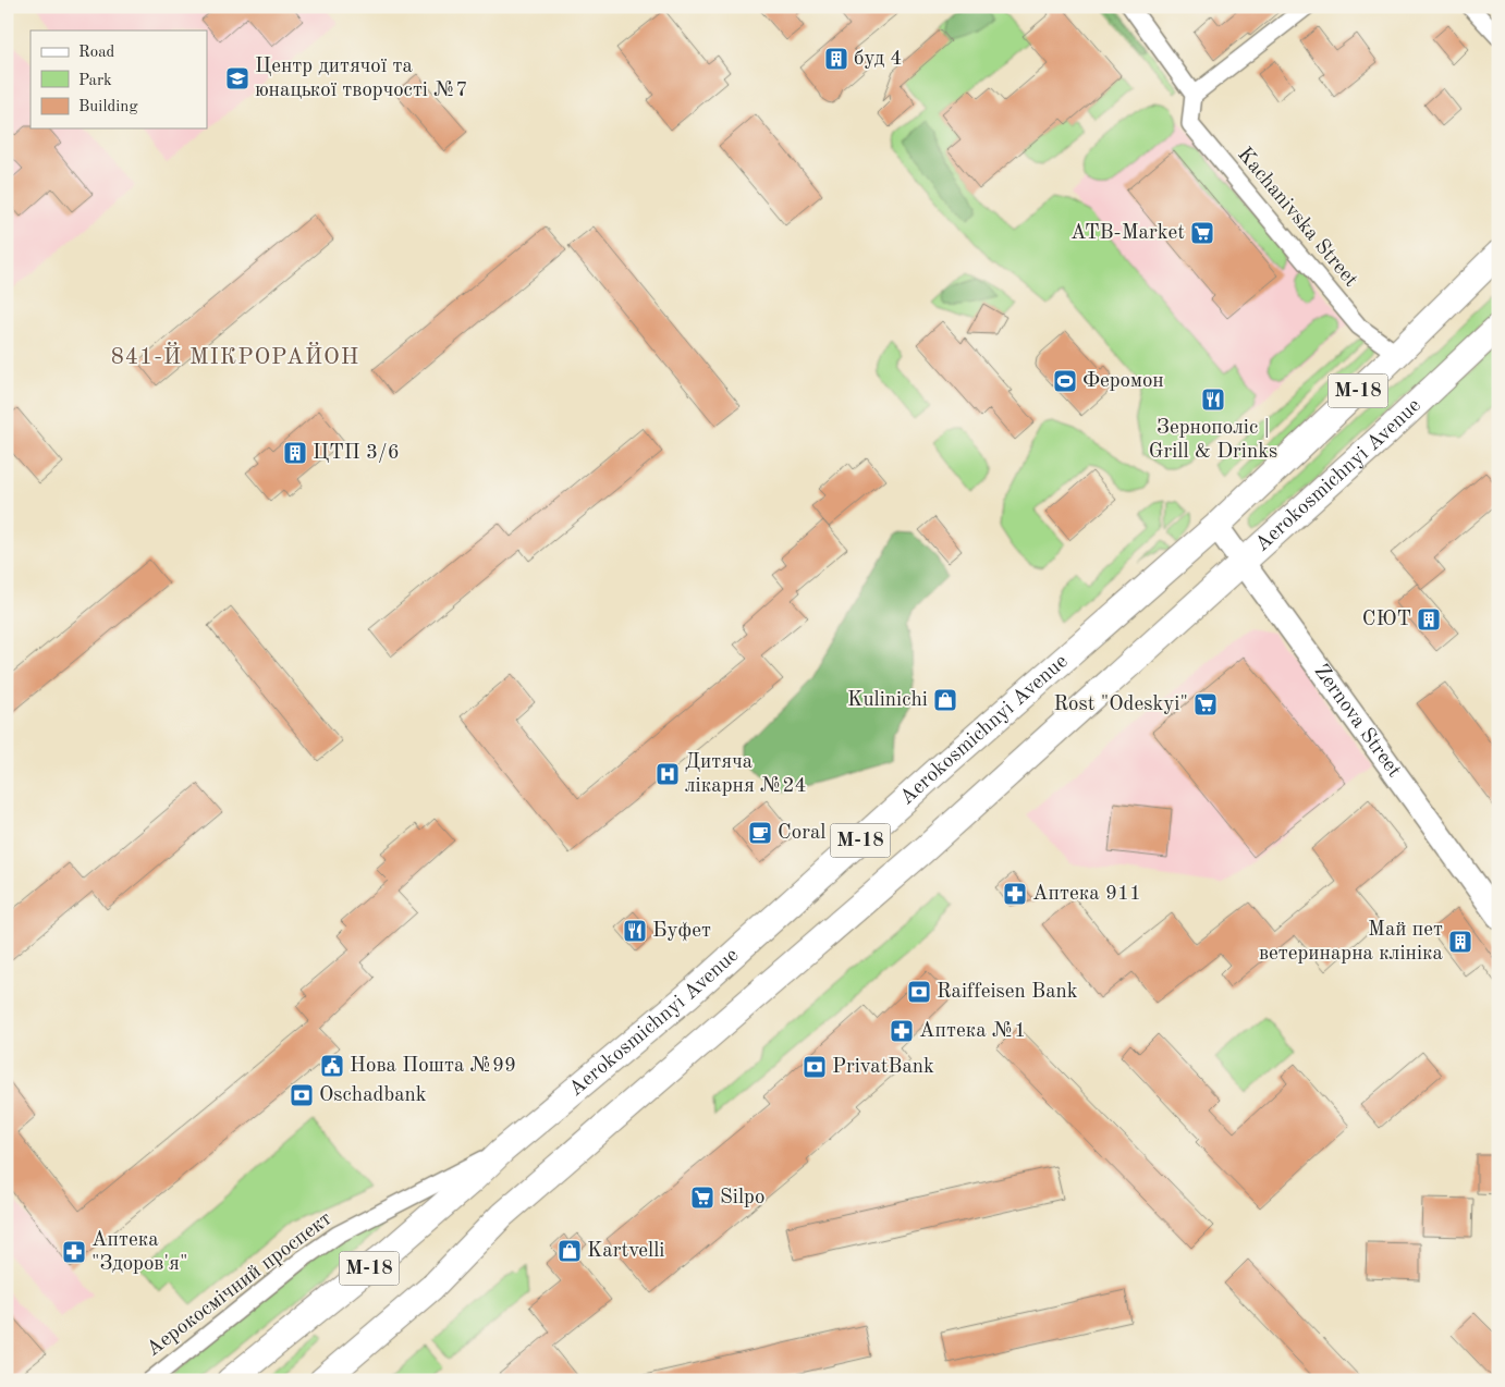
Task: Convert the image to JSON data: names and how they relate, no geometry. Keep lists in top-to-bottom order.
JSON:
{
  "streets": {
    "main road": ["М-18", "Aerokosmichnyi Avenue"],
    "street": ["Kachanivska Street", "Zernova Street", "Аерокосмічний проспект"]
  },
  "crossings": [
    ["Kachanivska Street", "Aerokosmichnyi Avenue"],
    ["Aerokosmichnyi Avenue", "Zernova Street"],
    ["Aerokosmichnyi Avenue", "Аерокосмічний проспект"]
  ],
  "districts": ["841-Й МІКРОРАЙОН"],
  "places": {
    "building": [
      "буд 4",
      "ЦТП 3/6",
      "СЮТ",
      "Май пет ветеринарна клініка"
    ],
    "school or university": ["Центр дитячої та юнацької творчості №7"],
    "supermarket": ["ATB-Market", "Rost \"Odeskyi\"", "Silpo"],
    "sports": ["Феромон"],
    "restaurant": ["Зернополіс | Grill & Drinks", "Буфет"],
    "shop": ["Kulinichi", "Kartvelli"],
    "hospital": ["Дитяча лікарня №24"],
    "cafe": ["Coral"],
    "pharmacy": ["Аптека 911", "Аптека №1", "Аптека \"Здоров'я\""],
    "bank": ["Raiffeisen Bank", "PrivatBank", "Oschadbank"],
    "public building": ["Нова Пошта №99"]
  },
  "legend": ["Road", "Park", "Building"]
}
